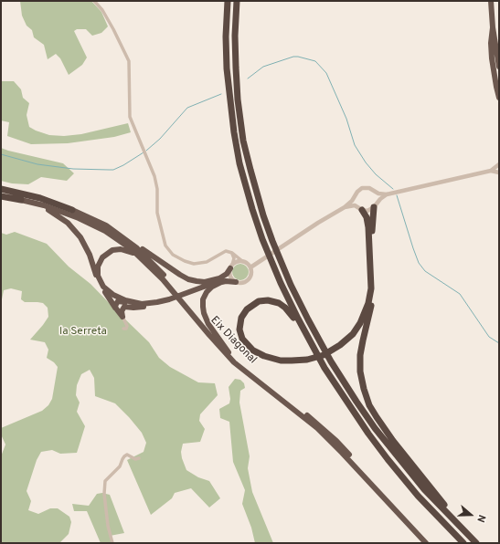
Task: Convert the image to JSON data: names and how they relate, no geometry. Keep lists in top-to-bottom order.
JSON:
{
  "streets": {
    "highway": ["Eix Diagonal"]
  },
  "parks": ["la Serreta"],
  "north": "right"
}
